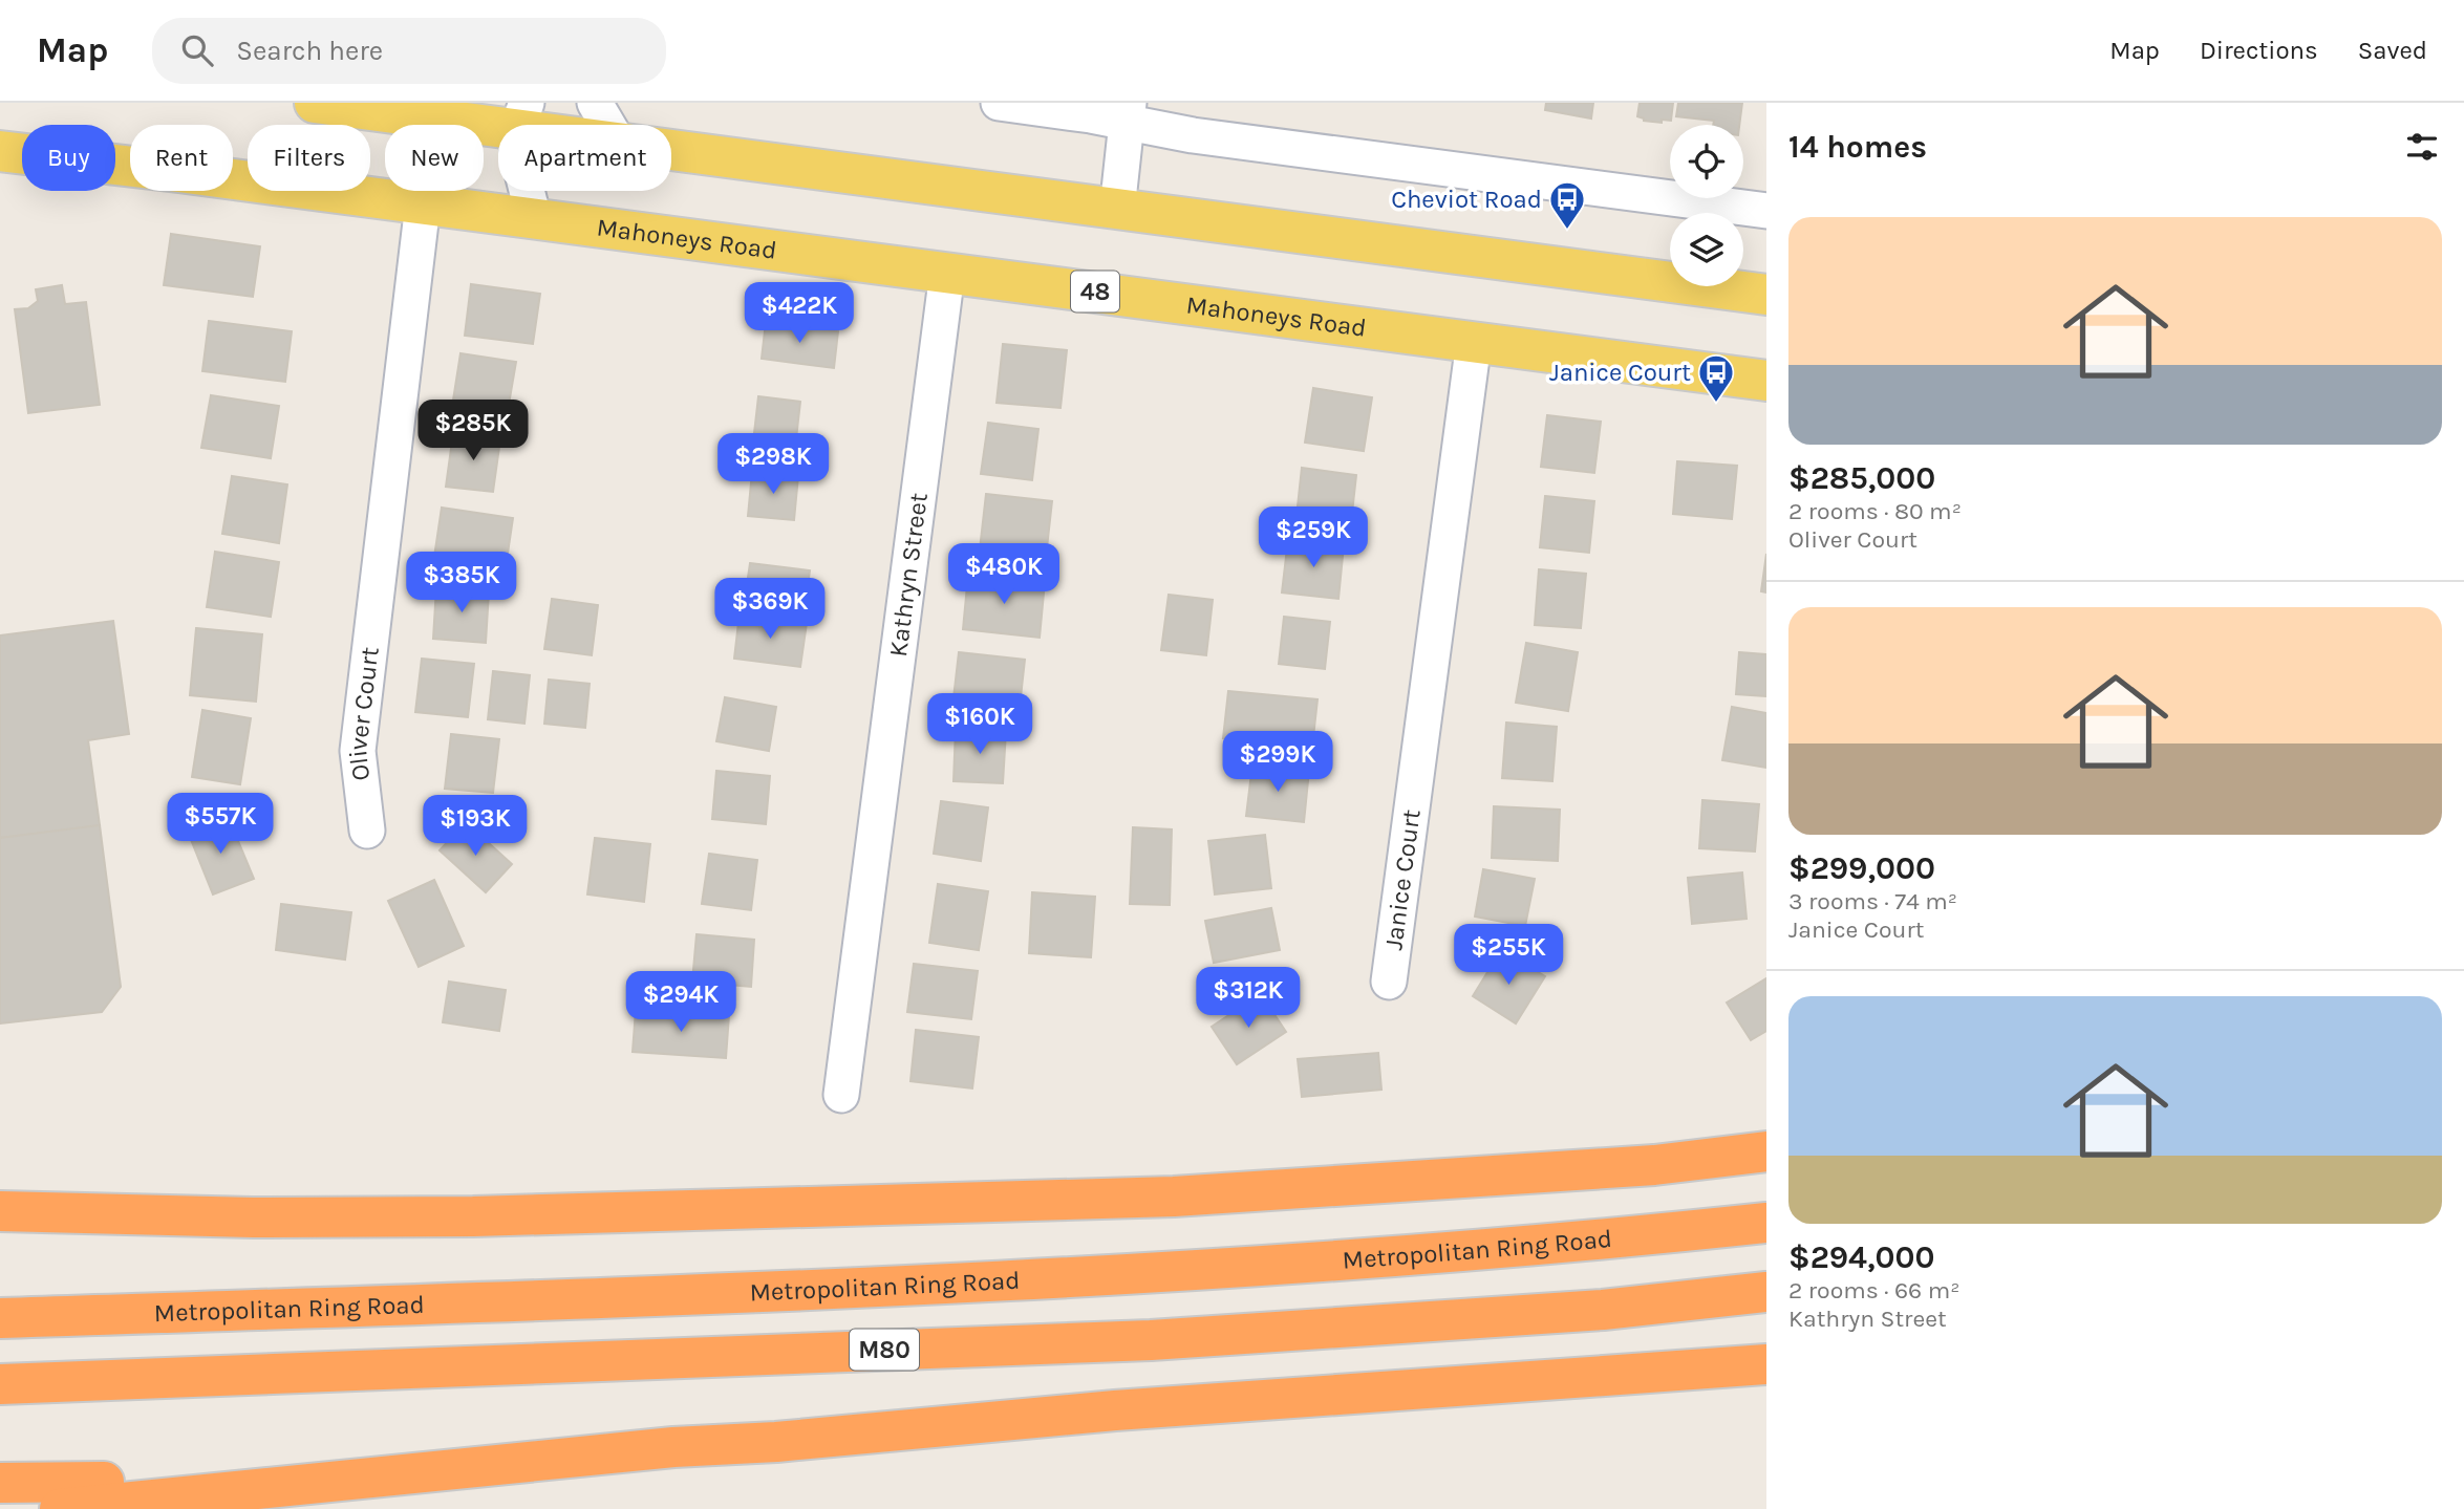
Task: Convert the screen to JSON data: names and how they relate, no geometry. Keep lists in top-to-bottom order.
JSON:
{
  "streets": {
    "highway": ["Metropolitan Ring Road", "M80"],
    "main road": ["Mahoneys Road", "48"],
    "street": ["Kathryn Street", "Oliver Court", "Janice Court"]
  },
  "crossings": [
    ["Mahoneys Road", "Kathryn Street"],
    ["Mahoneys Road", "Oliver Court"],
    ["Mahoneys Road", "Janice Court"]
  ],
  "places": {
    "bus stop": ["Cheviot Road", "Janice Court"]
  },
  "page": {
    "header": "Map",
    "search": "Search here",
    "nav": ["Map", "Directions", "Saved"],
    "heading": "14 homes",
    "chip": [
      "Buy",
      "Rent",
      "Filters",
      "New",
      "Apartment"
    ],
    "list": [
      {
        "name": "$285,000",
        "note": "2 rooms · 80 m² · Oliver Court"
      },
      {
        "name": "$299,000",
        "note": "3 rooms · 74 m² · Janice Court"
      },
      {
        "name": "$294,000",
        "note": "2 rooms · 66 m² · Kathryn Street"
      }
    ],
    "price": [
      "$422K",
      "$285K",
      "$298K",
      "$259K",
      "$480K",
      "$385K",
      "$369K",
      "$160K",
      "$299K",
      "$557K",
      "$193K",
      "$255K",
      "$312K",
      "$294K"
    ]
  }
}
